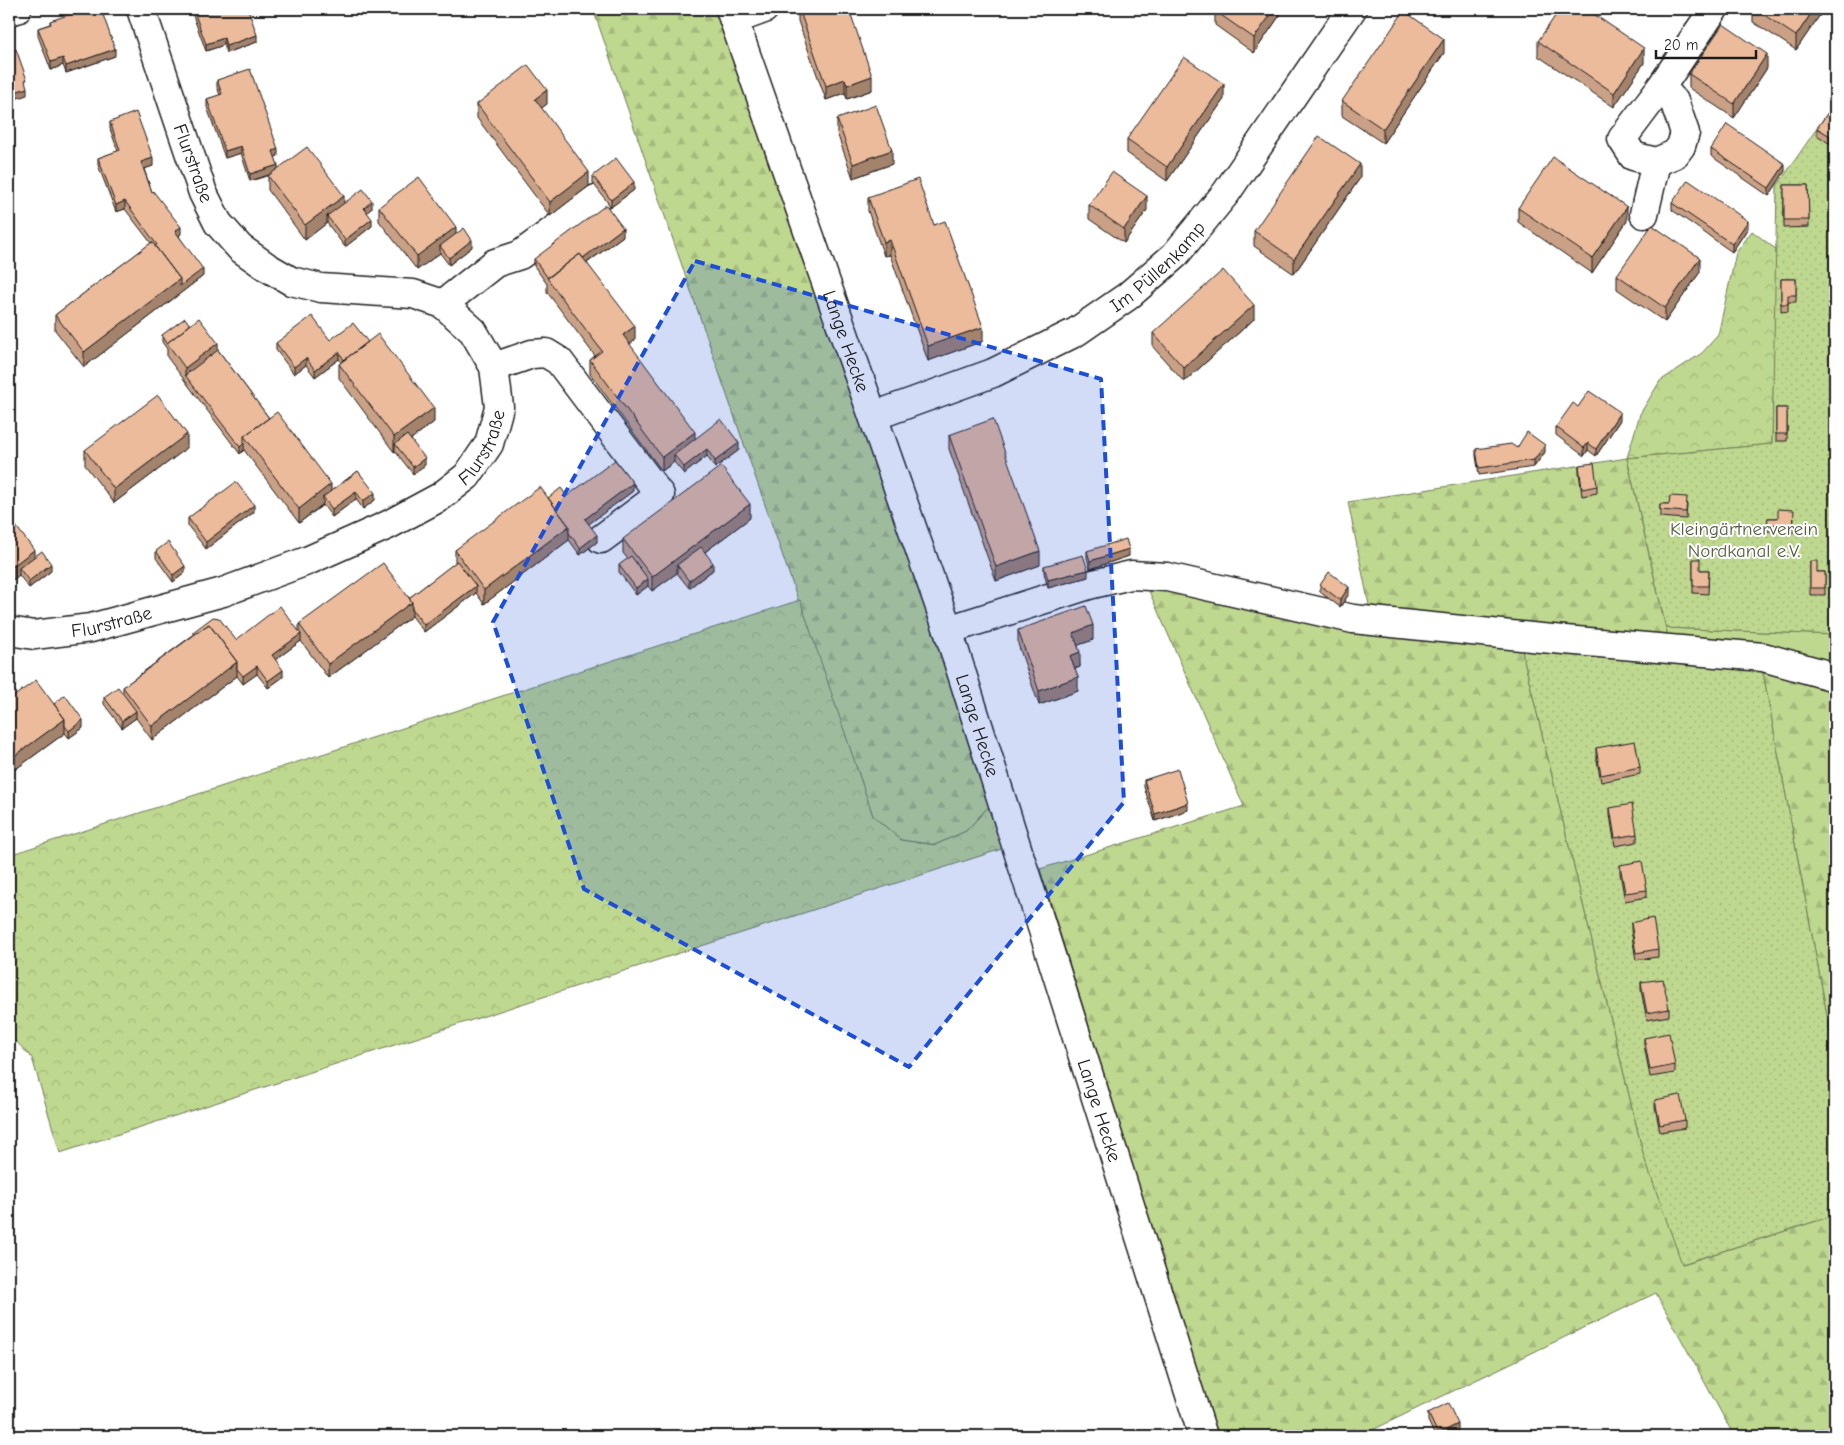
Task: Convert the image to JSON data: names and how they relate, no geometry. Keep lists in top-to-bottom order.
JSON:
{
  "streets": {
    "street": ["Flurstraße", "Im Püllenkamp", "Lange Hecke"]
  },
  "crossings": [
    ["Im Püllenkamp", "Lange Hecke"]
  ],
  "parks": ["Kleingärtnerverein Nordkanal e.V."],
  "scale_bar": "20 m"
}
